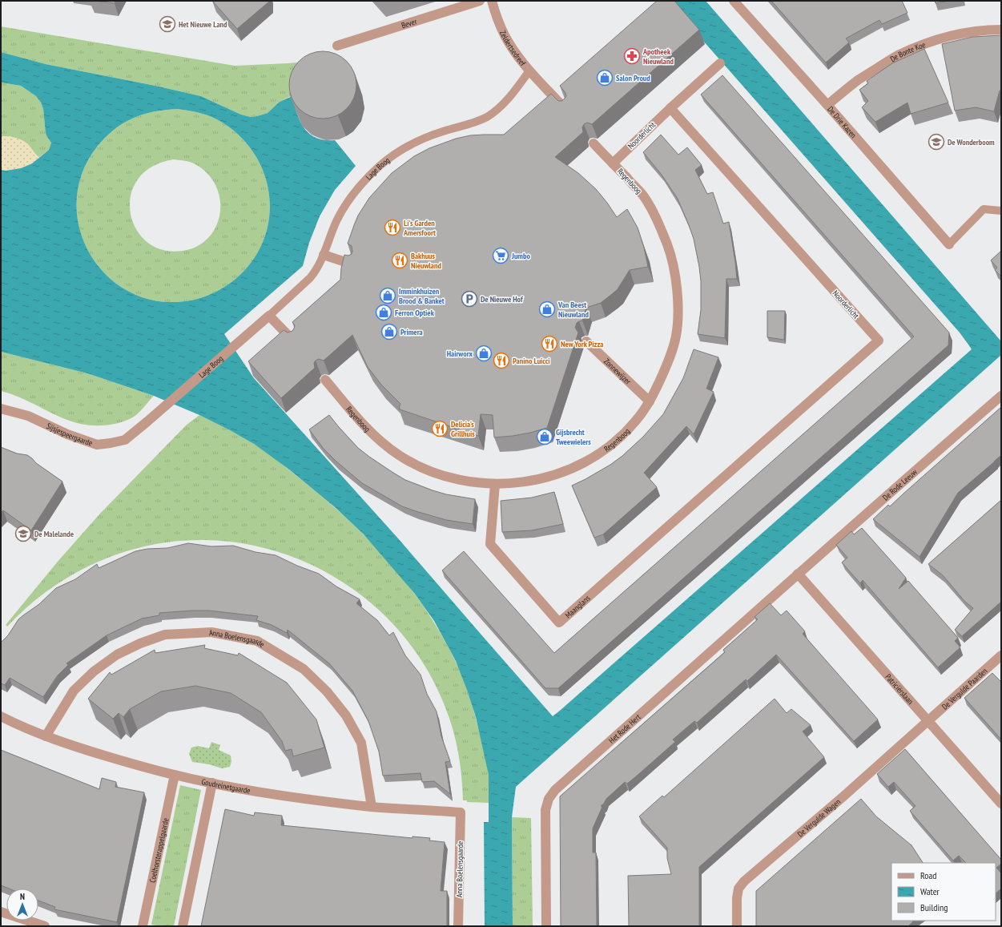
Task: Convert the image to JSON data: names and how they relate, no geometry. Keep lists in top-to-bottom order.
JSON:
{
  "streets": {
    "street": [
      "Bever",
      "Zeldertsedreef",
      "De Bonte Koe",
      "De Drie Kazen",
      "Noorderlicht",
      "Lage Boog",
      "Regenboog",
      "Zonnewijzer",
      "Sijsjespeergaarde",
      "De Rode Leeuw",
      "Maanglans",
      "Anna Boelensgaarde",
      "De Vergulde Paarden",
      "Patriciërslaan",
      "Het Rode Hert",
      "Goudreinetgaarde",
      "De Vergulde Wagen",
      "Coelhorsterappelgaarde"
    ]
  },
  "crossings": [
    ["Zeldertsedreef", "Lage Boog"],
    ["De Bonte Koe", "De Drie Kazen"],
    ["Noorderlicht", "Regenboog"],
    ["Noorderlicht", "Maanglans"],
    ["Lage Boog", "Sijsjespeergaarde"],
    ["Regenboog", "Zonnewijzer"],
    ["Regenboog", "Maanglans"],
    ["De Rode Leeuw", "Patriciërslaan"],
    ["De Rode Leeuw", "Het Rode Hert"],
    ["Anna Boelensgaarde", "Goudreinetgaarde"],
    ["De Vergulde Paarden", "Patriciërslaan"],
    ["De Vergulde Paarden", "De Vergulde Wagen"],
    ["Patriciërslaan", "Het Rode Hert"],
    ["Patriciërslaan", "De Vergulde Wagen"],
    ["Goudreinetgaarde", "Coelhorsterappelgaarde"]
  ],
  "places": {
    "school or university": ["Het Nieuwe Land", "De Wonderboom", "De Malelande"],
    "pharmacy": ["Apotheek Nieuwland"],
    "shop": [
      "Salon Proud",
      "Imminkhuizen Brood & Banket",
      "Van Beest Nieuwland",
      "Ferron Optiek",
      "Primera",
      "Hairworx",
      "Gijsbrecht Tweewielers"
    ],
    "restaurant": [
      "Li's Garden Amersfoort",
      "Bakhuus Nieuwland",
      "New York Pizza",
      "Panino Luicci",
      "Delicia's Grillhuis"
    ],
    "supermarket": ["Jumbo"],
    "parking": ["De Nieuwe Hof"]
  },
  "legend": ["Road", "Water", "Building"],
  "north": "top"
}
